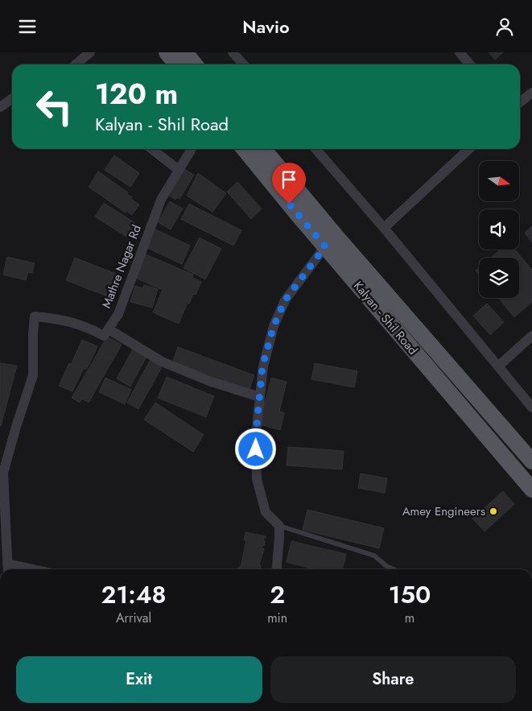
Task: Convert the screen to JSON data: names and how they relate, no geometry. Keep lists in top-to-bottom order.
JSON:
{
  "streets": {
    "main road": ["Kalyan - Shil Road"],
    "street": ["Mathre Nagar Rd"]
  },
  "places": ["Amey Engineers"],
  "north": "right",
  "page": {
    "header": "Navio",
    "turn": ["120 m", "Kalyan - Shil Road"],
    "eta": [
      "21:48",
      "Arrival",
      "2",
      "min",
      "150",
      "m"
    ],
    "buttons": ["Exit", "Share"]
  }
}
